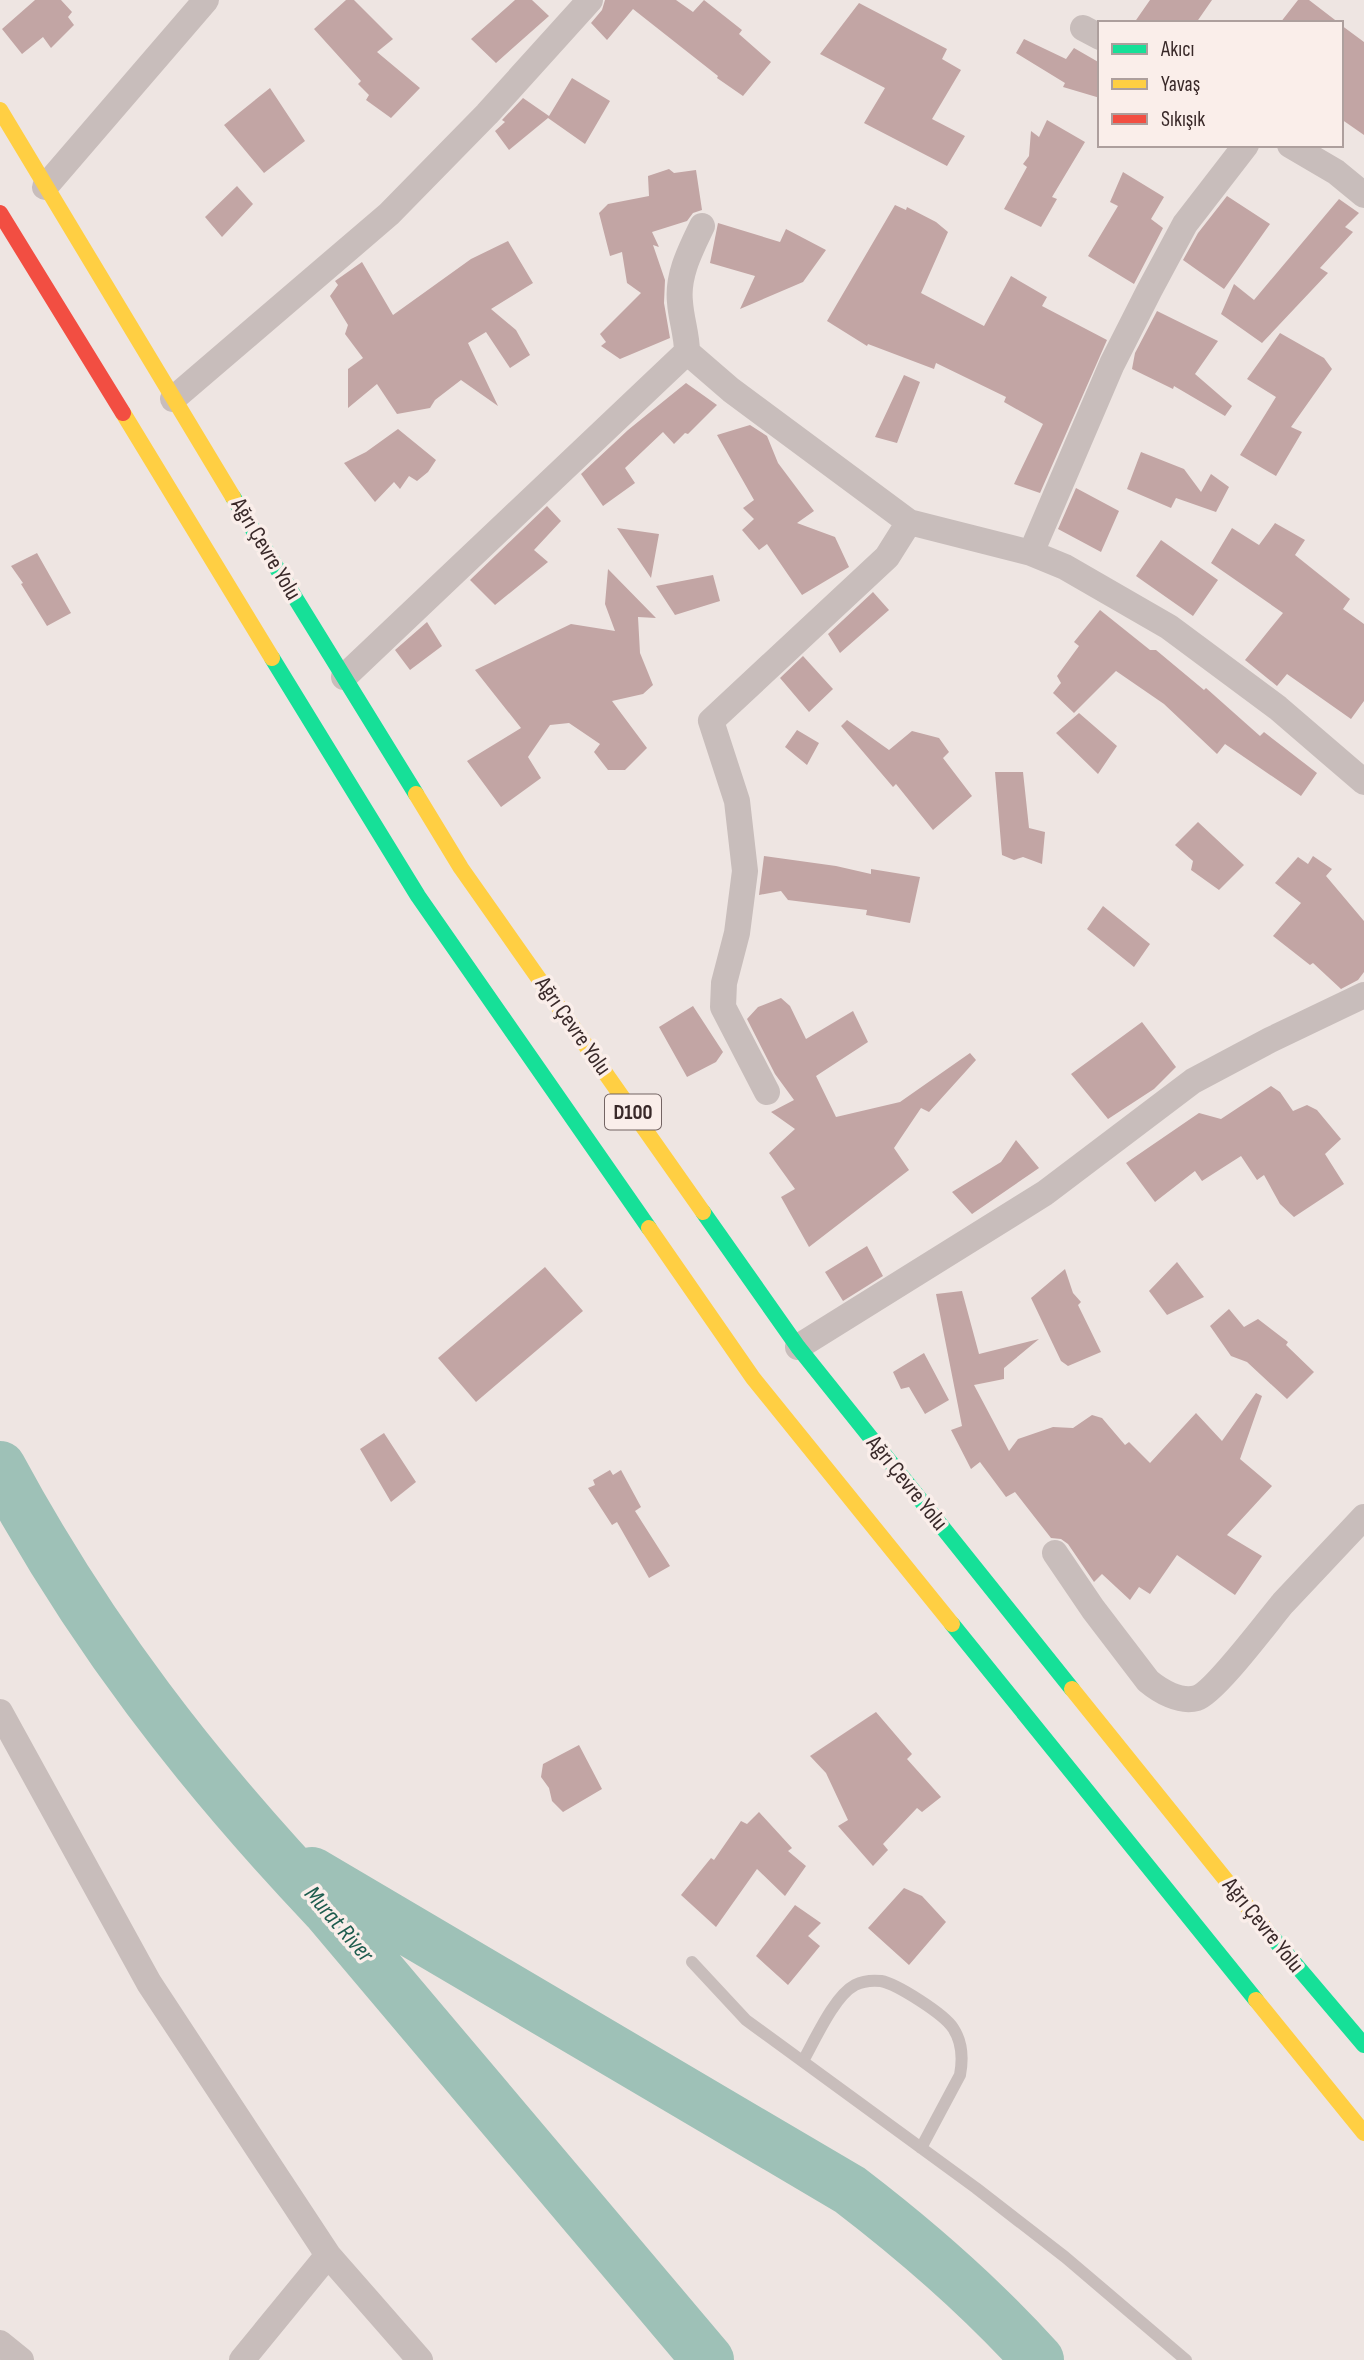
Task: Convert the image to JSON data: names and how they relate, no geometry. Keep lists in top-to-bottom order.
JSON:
{
  "streets": {
    "highway": ["Ağrı Çevre Yolu", "D100"]
  },
  "water": ["Murat River"],
  "legend": ["Akıcı", "Yavaş", "Sıkışık"]
}
